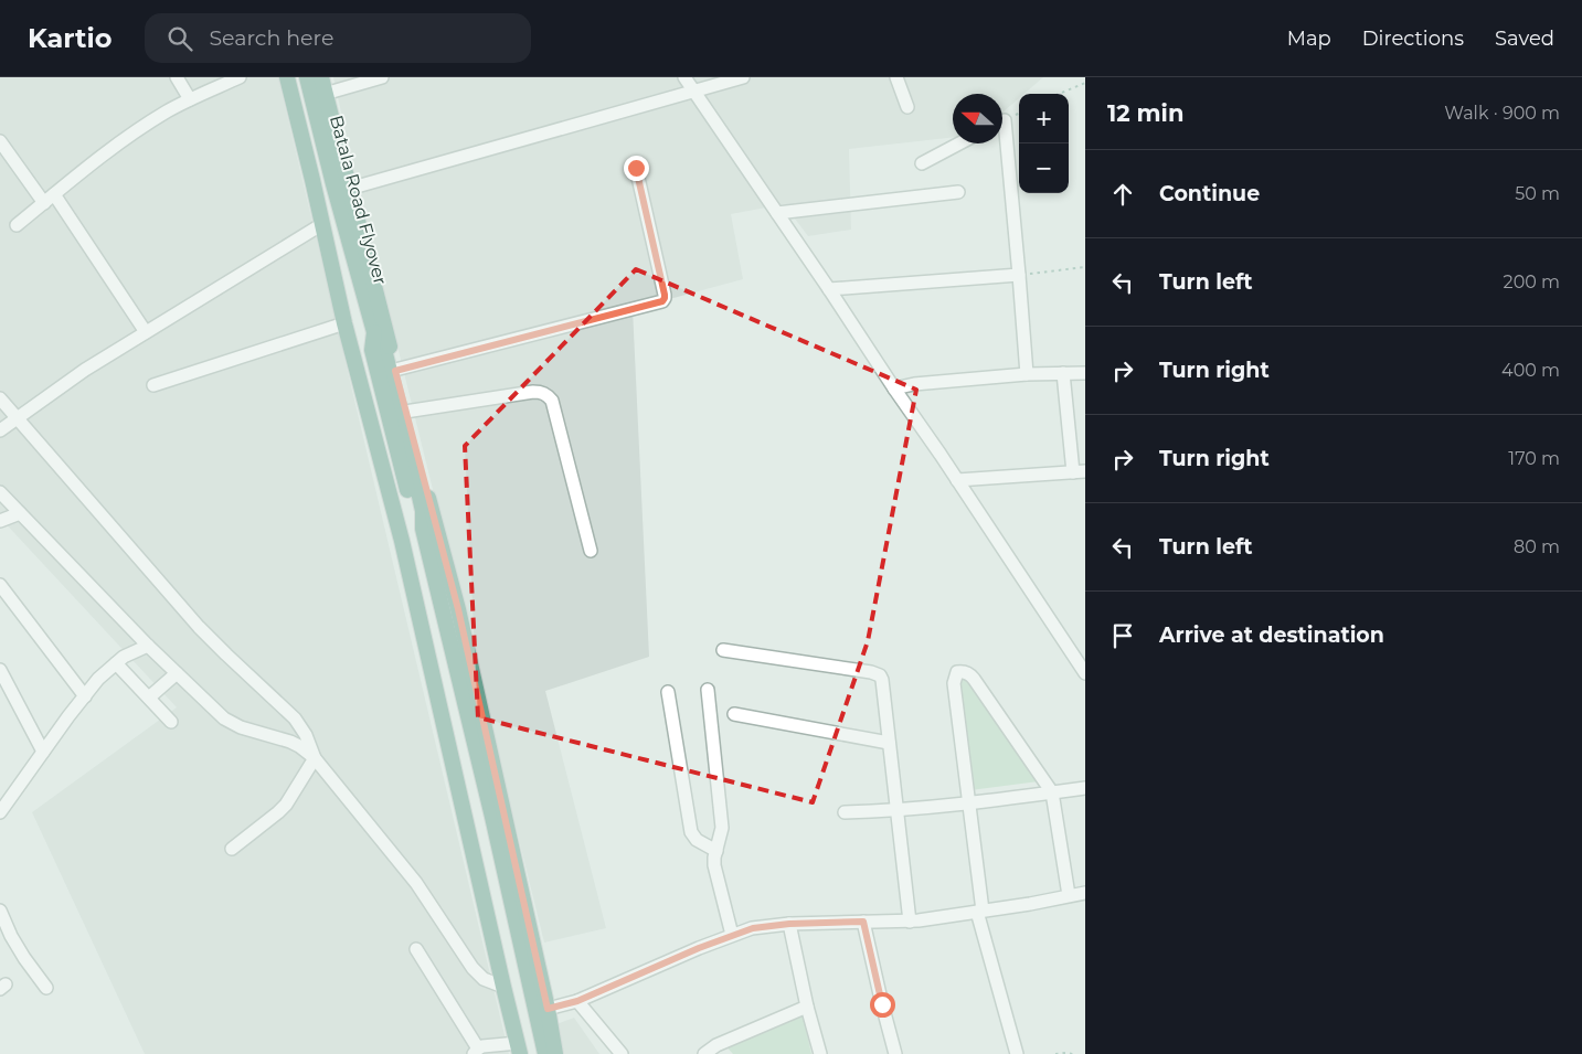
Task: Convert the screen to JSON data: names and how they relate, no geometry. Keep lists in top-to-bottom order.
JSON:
{
  "streets": {
    "main road": ["Batala Road Flyover"]
  },
  "north": "left",
  "page": {
    "header": "Kartio",
    "search": "Search here",
    "nav": ["Map", "Directions", "Saved"],
    "heading": ["12 min", "Walk · 900 m"],
    "map_buttons": ["+", "−"],
    "list": [
      ["Continue", "50 m"],
      ["Turn left", "200 m"],
      ["Turn right", "400 m"],
      ["Turn right", "170 m"],
      ["Turn left", "80 m"],
      "Arrive at destination"
    ]
  }
}
